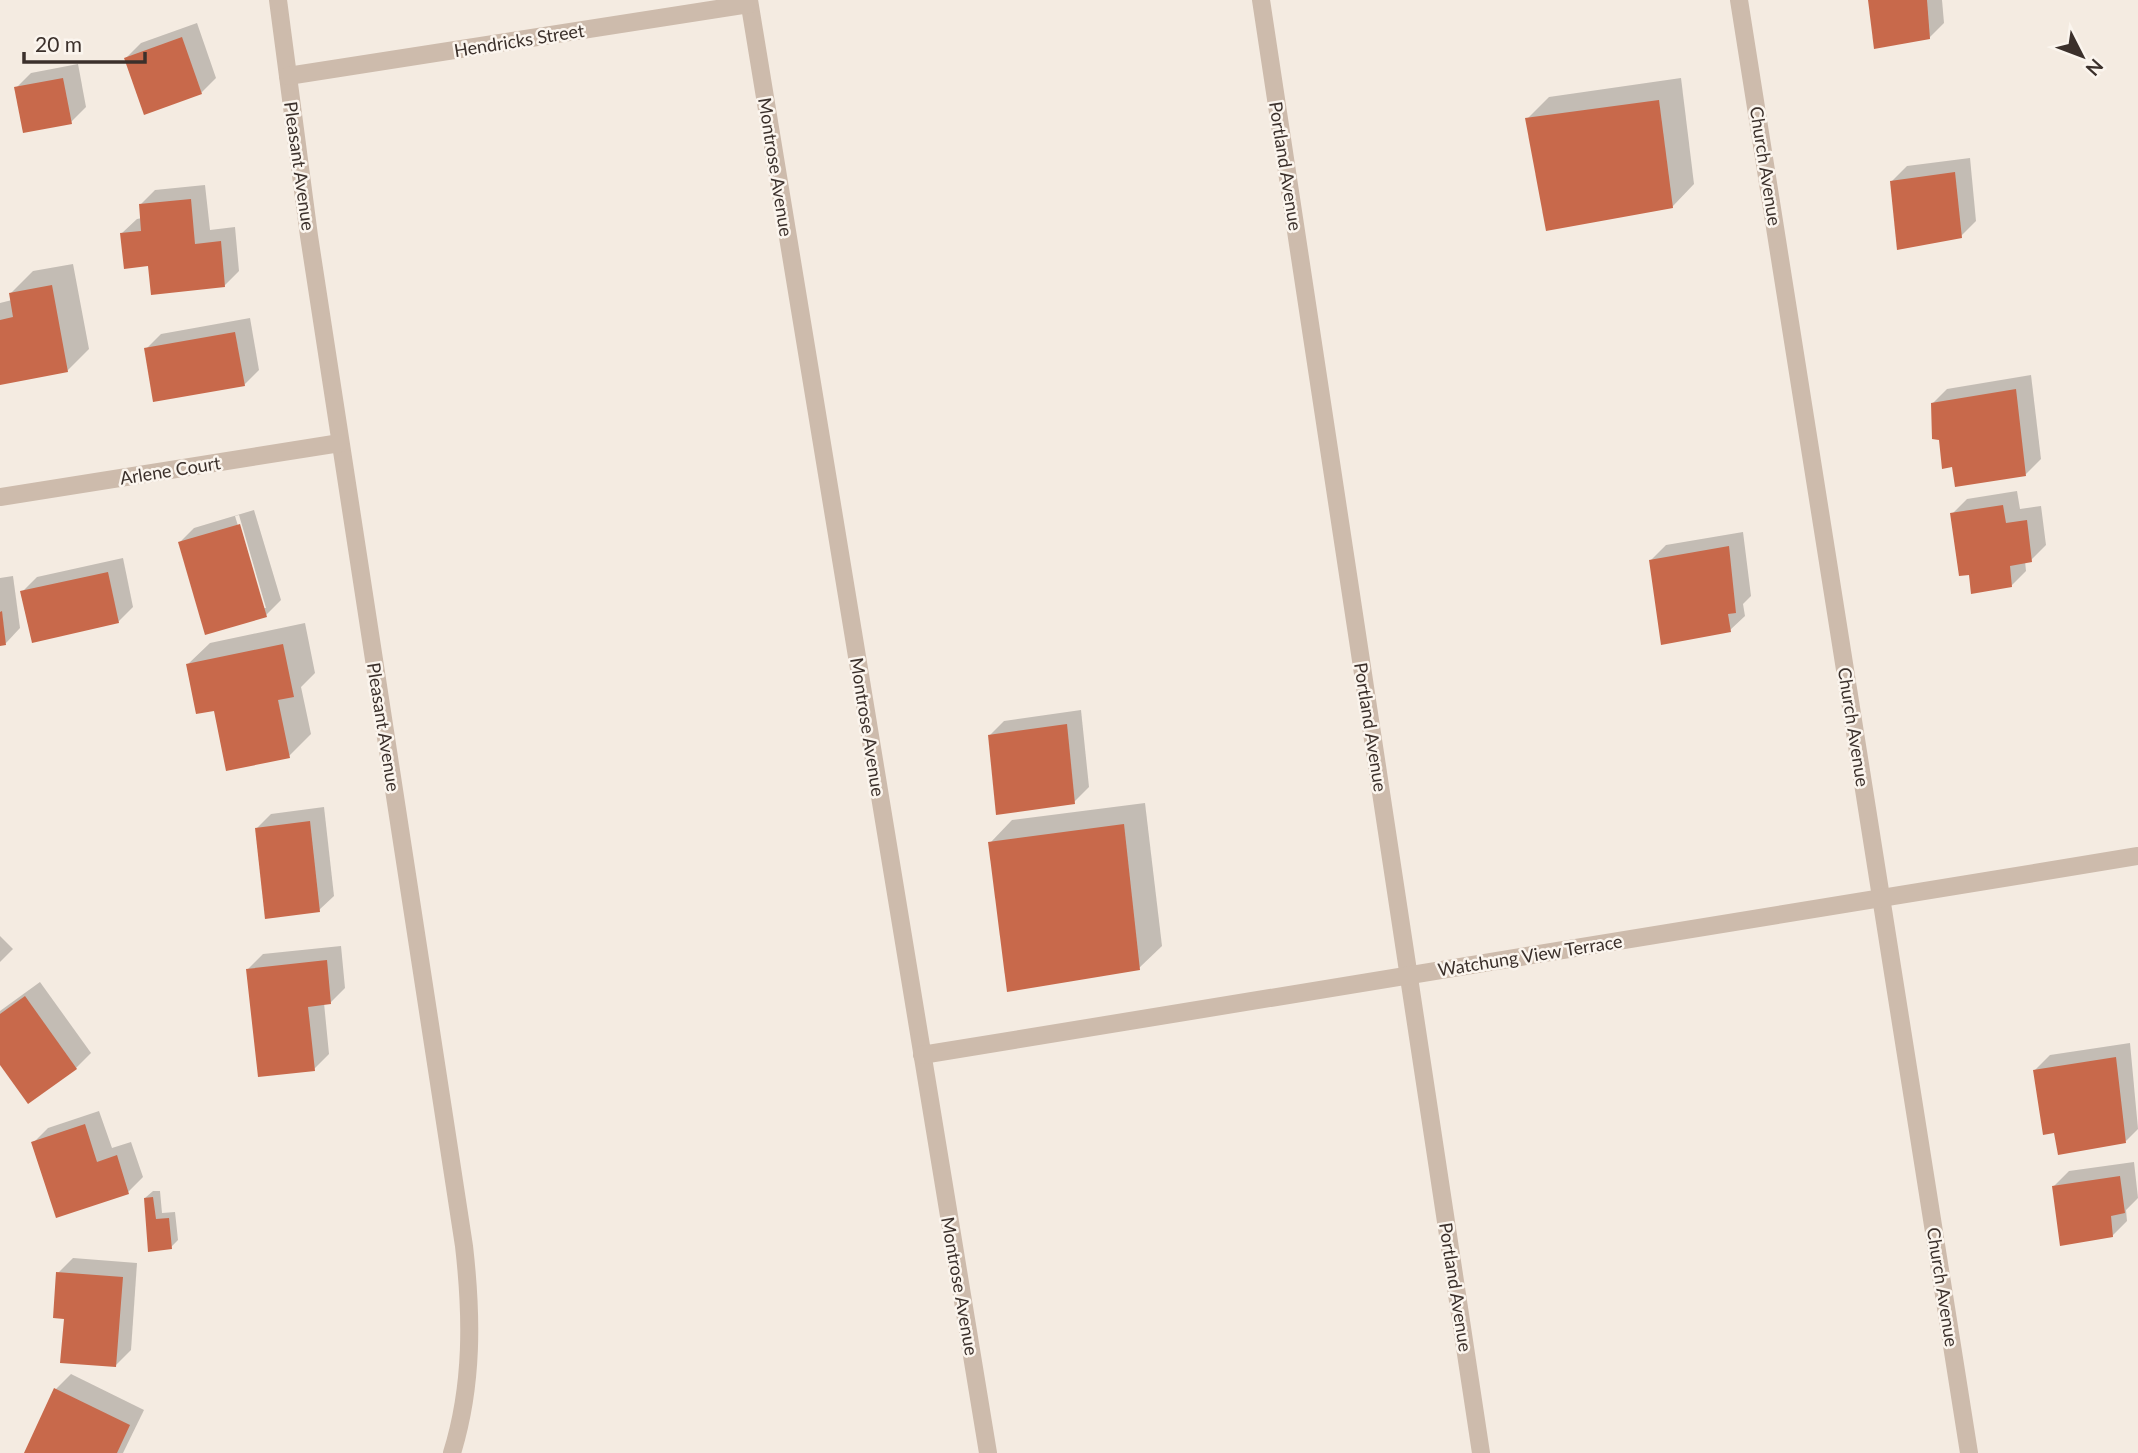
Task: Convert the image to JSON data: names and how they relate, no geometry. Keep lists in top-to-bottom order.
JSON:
{
  "streets": {
    "street": [
      "Hendricks Street",
      "Pleasant Avenue",
      "Portland Avenue",
      "Church Avenue",
      "Montrose Avenue",
      "Arlene Court",
      "Watchung View Terrace"
    ]
  },
  "crossings": [
    ["Hendricks Street", "Pleasant Avenue"],
    ["Hendricks Street", "Montrose Avenue"],
    ["Pleasant Avenue", "Arlene Court"],
    ["Portland Avenue", "Watchung View Terrace"],
    ["Church Avenue", "Watchung View Terrace"],
    ["Montrose Avenue", "Watchung View Terrace"]
  ],
  "scale_bar": "20 m",
  "north": "bottom right"
}
